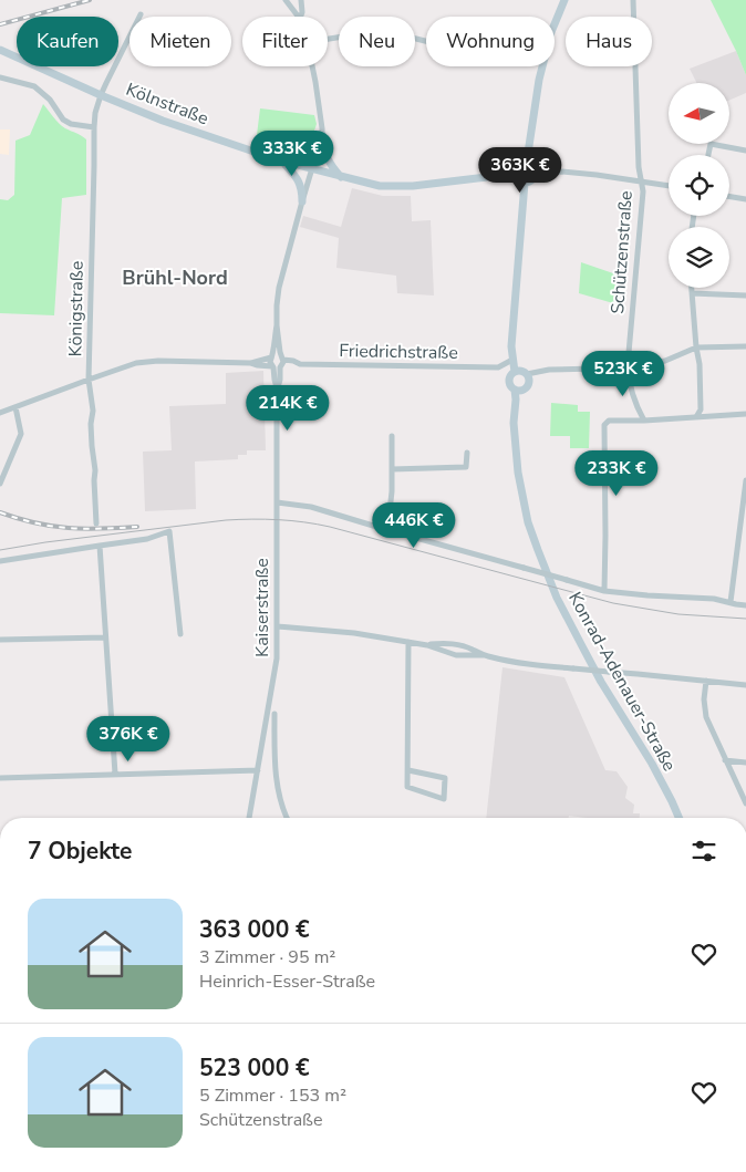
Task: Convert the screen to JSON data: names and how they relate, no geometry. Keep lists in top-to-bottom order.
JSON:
{
  "streets": {
    "main road": ["Kölnstraße", "Konrad-Adenauer-Straße"],
    "street": [
      "Schützenstraße",
      "Königstraße",
      "Friedrichstraße",
      "Kaiserstraße"
    ]
  },
  "crossings": [
    ["Kölnstraße", "Königstraße"],
    ["Friedrichstraße", "Kaiserstraße"]
  ],
  "districts": ["Brühl-Nord"],
  "north": "left",
  "page": {
    "chip": [
      "Kaufen",
      "Mieten",
      "Filter",
      "Neu",
      "Wohnung",
      "Haus"
    ],
    "price": [
      "333K €",
      "363K €",
      "523K €",
      "214K €",
      "233K €",
      "446K €",
      "376K €"
    ],
    "heading": "7 Objekte",
    "list": [
      {
        "name": "363 000 €",
        "note": "3 Zimmer · 95 m² · Heinrich-Esser-Straße"
      },
      {
        "name": "523 000 €",
        "note": "5 Zimmer · 153 m² · Schützenstraße"
      }
    ]
  }
}
